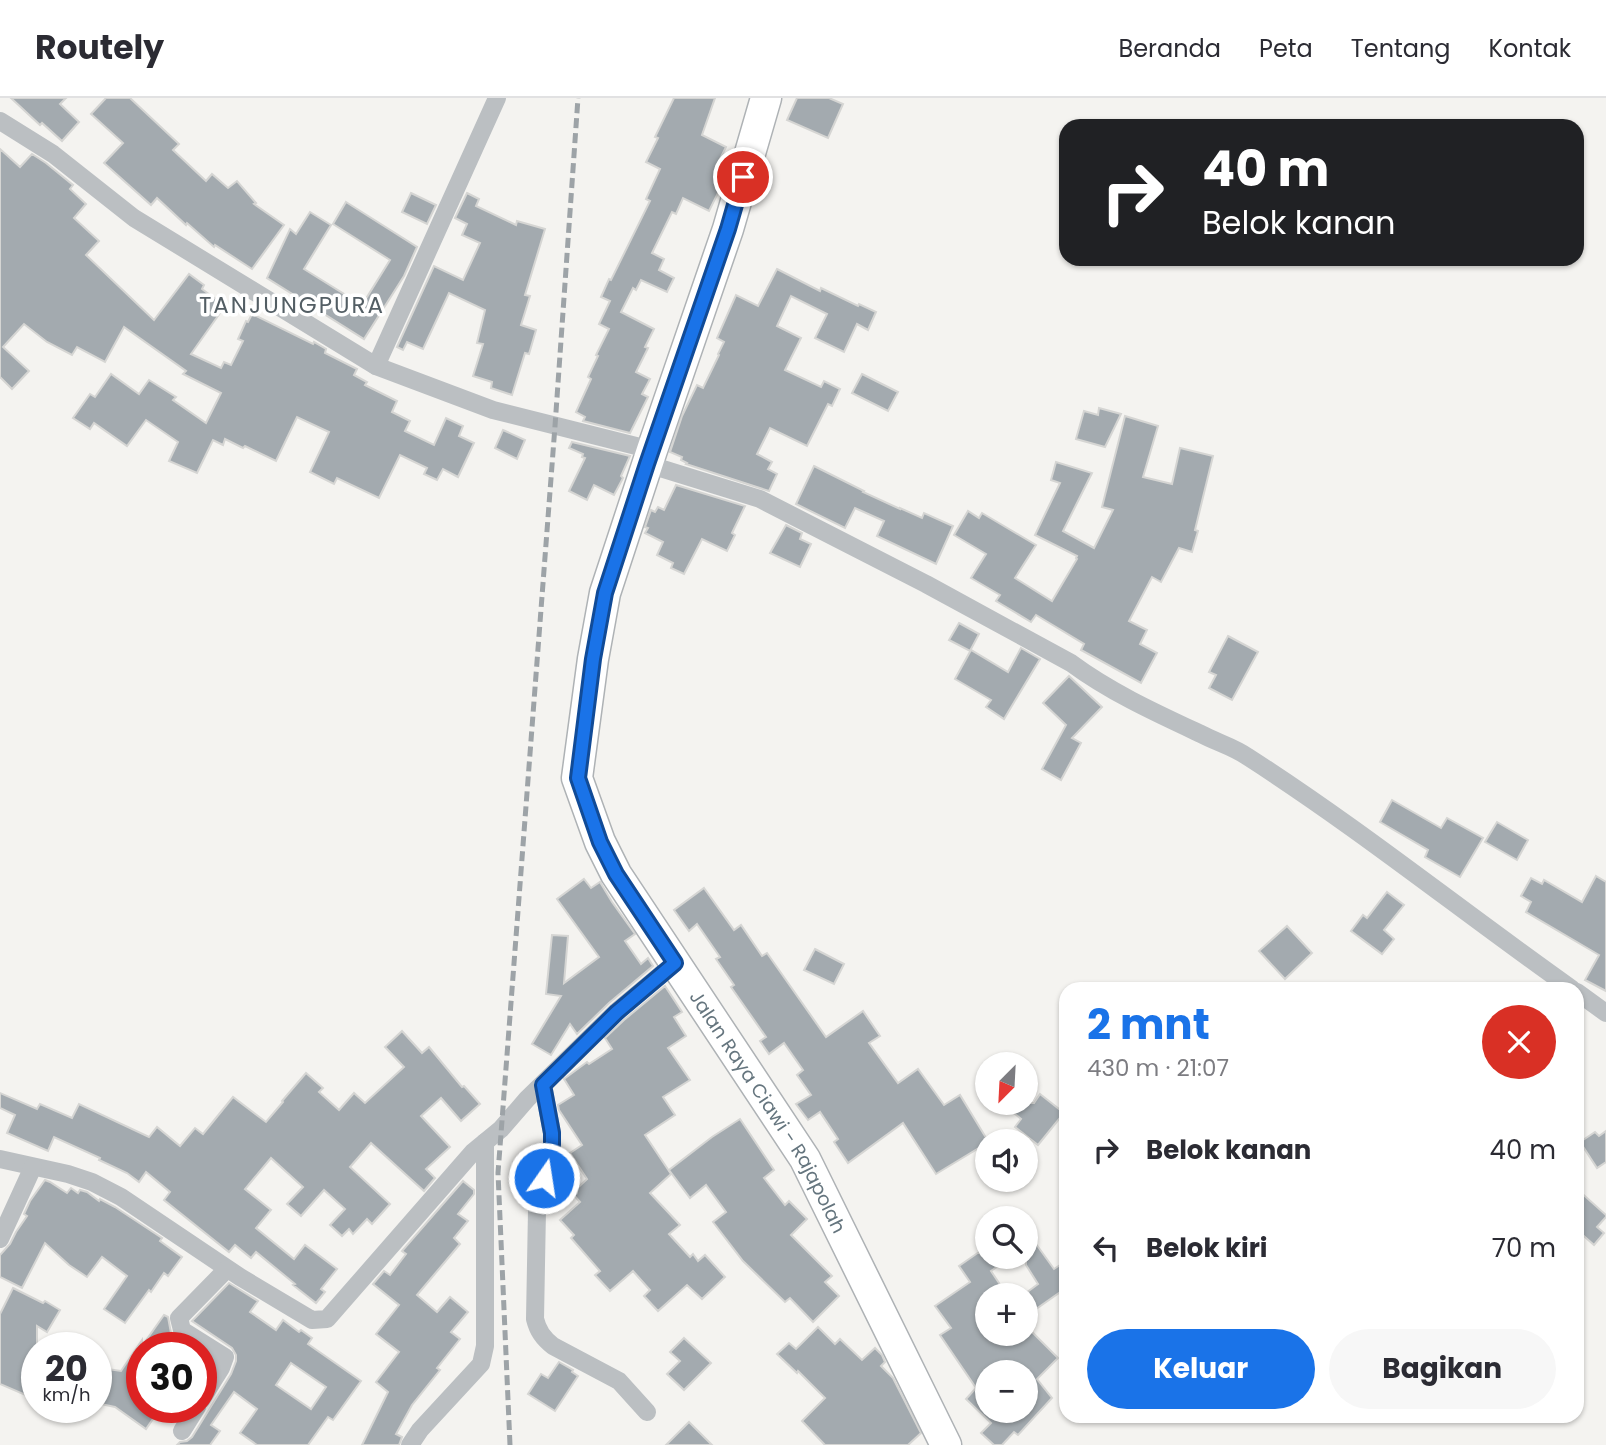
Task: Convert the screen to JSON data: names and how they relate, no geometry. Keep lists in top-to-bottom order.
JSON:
{
  "streets": {
    "highway": ["Jalan Raya Ciawi - Rajapolah"]
  },
  "districts": ["TANJUNGPURA"],
  "north": "bottom left",
  "page": {
    "header": "Routely",
    "nav": [
      "Beranda",
      "Peta",
      "Tentang",
      "Kontak"
    ],
    "turn": ["40 m", "Belok kanan"],
    "heading": ["2 mnt", "430 m · 21:07"],
    "map_buttons": ["+", "−"],
    "list": [
      {
        "name": "Belok kanan",
        "value": "40 m"
      },
      {
        "name": "Belok kiri",
        "value": "70 m"
      }
    ],
    "buttons": ["Keluar", "Bagikan"],
    "speed": "20 km/h",
    "limit": "30"
  }
}
